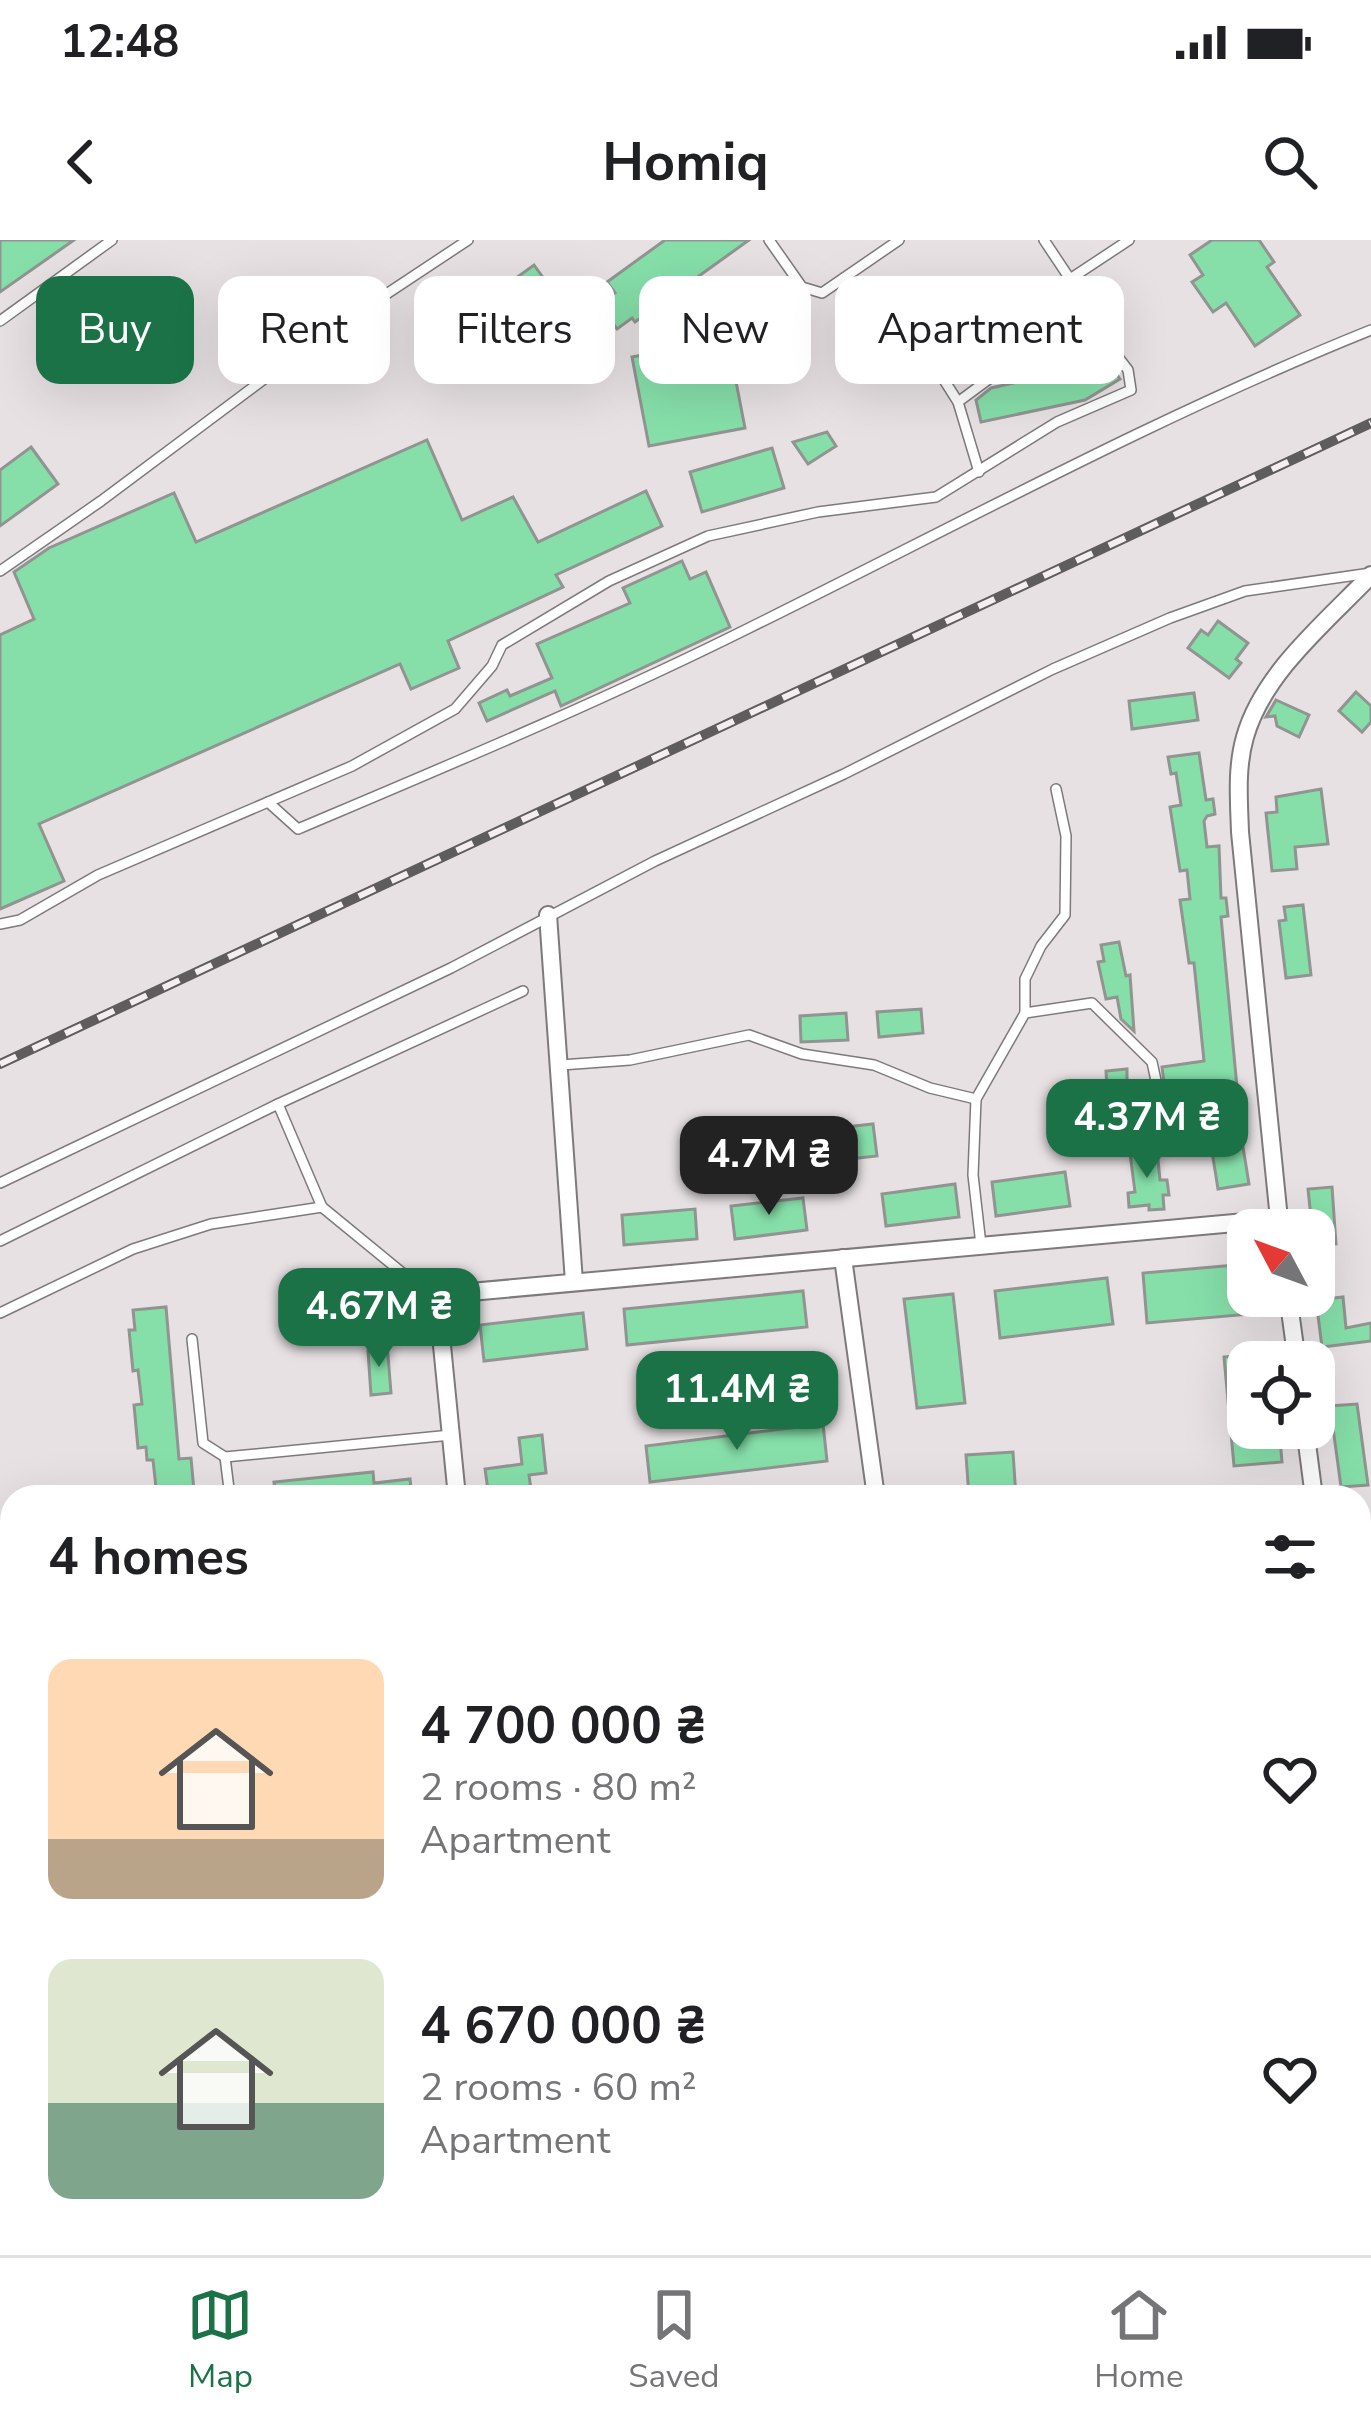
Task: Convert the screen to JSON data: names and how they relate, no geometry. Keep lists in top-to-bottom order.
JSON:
{
  "north": "top left",
  "page": {
    "status": "12:48",
    "header": "Homiq",
    "chip": [
      "Buy",
      "Rent",
      "Filters",
      "New",
      "Apartment"
    ],
    "price": [
      "4.37M ₴",
      "4.7M ₴",
      "4.67M ₴",
      "11.4M ₴"
    ],
    "heading": "4 homes",
    "list": [
      {
        "name": "4 700 000 ₴",
        "note": "2 rooms · 80 m² · Apartment"
      },
      {
        "name": "4 670 000 ₴",
        "note": "2 rooms · 60 m² · Apartment"
      }
    ],
    "tabs": ["Map", "Saved", "Home"]
  }
}
